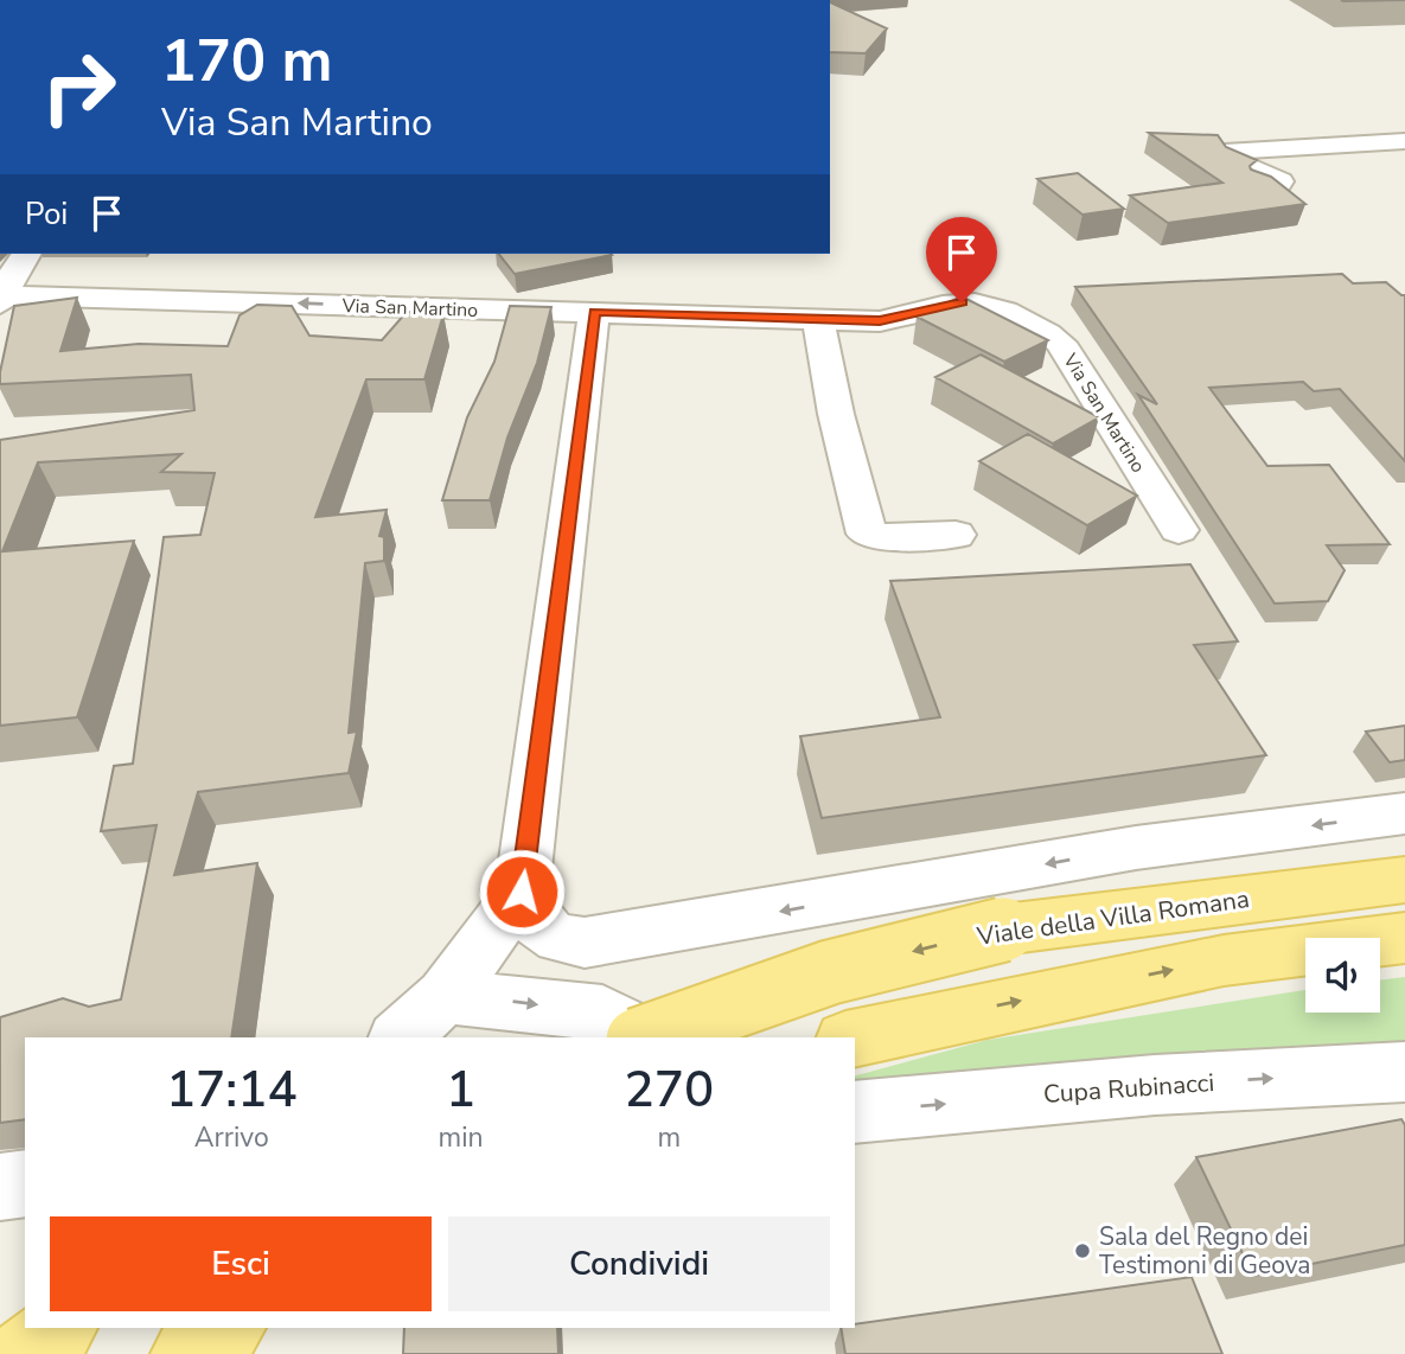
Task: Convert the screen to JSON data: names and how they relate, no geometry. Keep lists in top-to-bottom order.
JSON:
{
  "streets": {
    "main road": ["Viale della Villa Romana"],
    "street": ["Via San Martino", "Cupa Rubinacci"]
  },
  "one_way": ["Via San Martino"],
  "places": ["Sala del Regno dei Testimoni di Geova"],
  "page": {
    "turn": ["170 m", "Via San Martino"],
    "then": "Poi",
    "eta": [
      "17:14",
      "Arrivo",
      "1",
      "min",
      "270",
      "m"
    ],
    "buttons": ["Esci", "Condividi"]
  }
}
